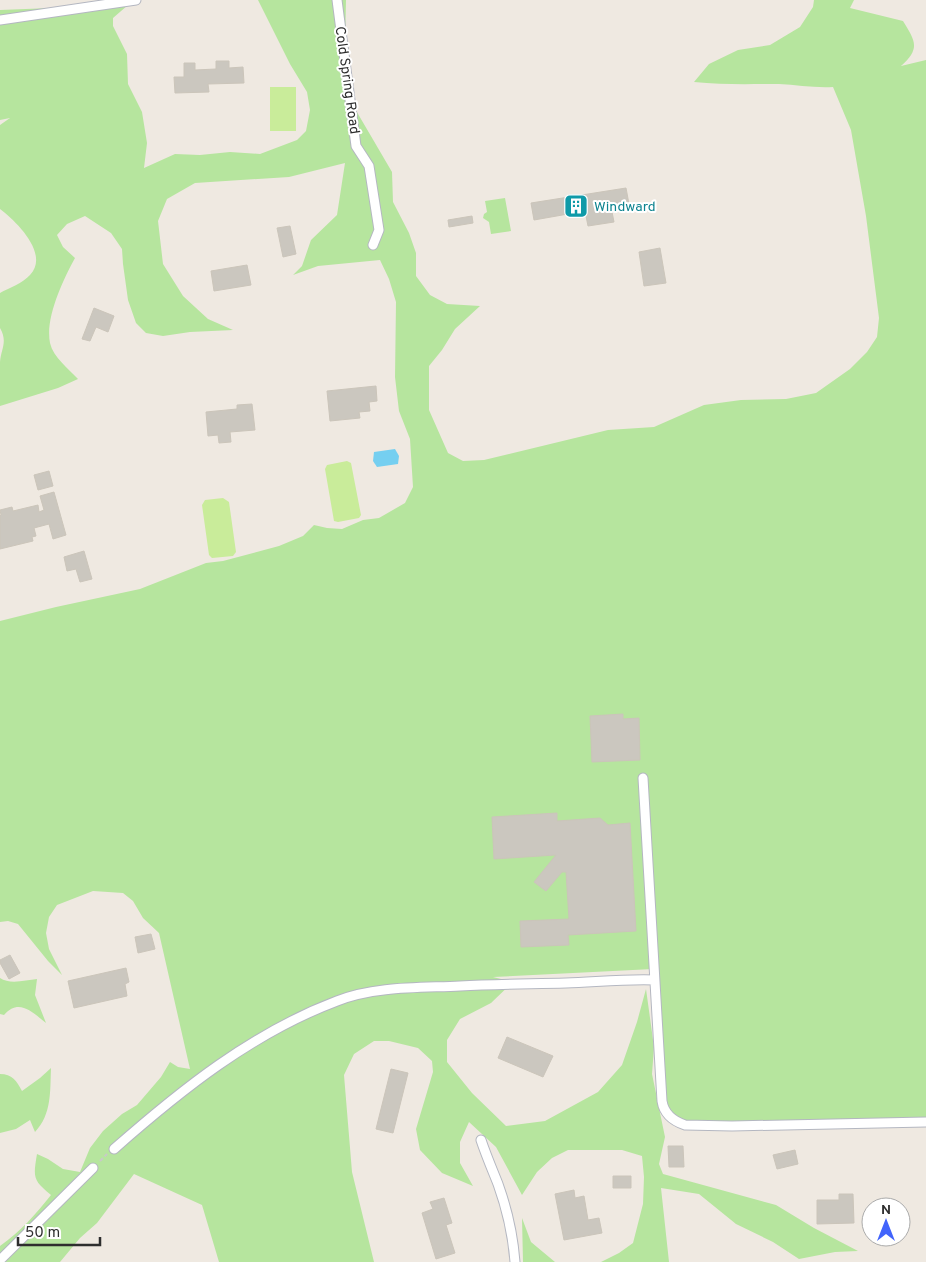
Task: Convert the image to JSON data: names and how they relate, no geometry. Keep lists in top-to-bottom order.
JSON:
{
  "streets": {
    "street": ["Cold Spring Road"]
  },
  "places": {
    "building": ["Windward"]
  },
  "scale_bar": "50 m",
  "north": "top"
}
